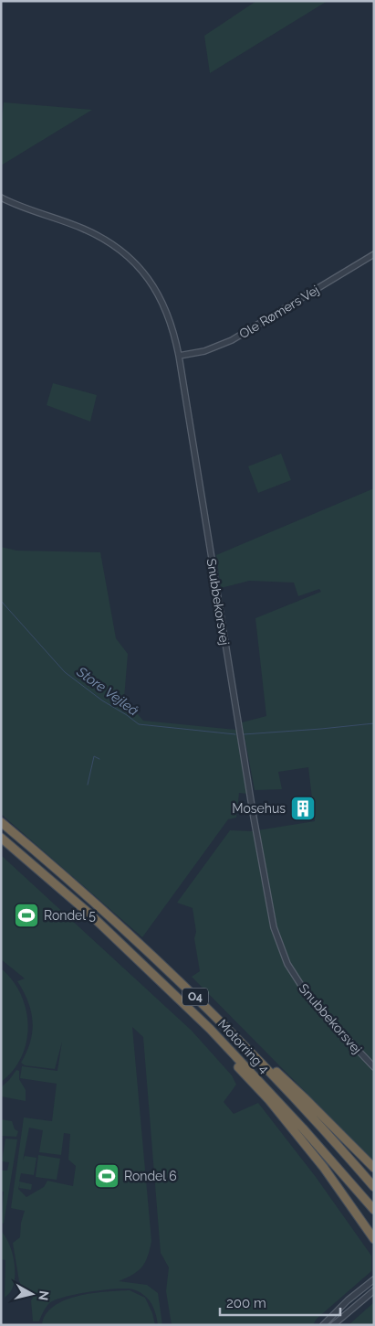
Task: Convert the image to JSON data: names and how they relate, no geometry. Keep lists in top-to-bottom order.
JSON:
{
  "streets": {
    "highway": ["O4", "Motorring 4"],
    "street": ["Ole Rømers Vej", "Snubbekorsvej"]
  },
  "crossings": [
    ["Ole Rømers Vej", "Snubbekorsvej"],
    ["O4", "Motorring 4"]
  ],
  "water": ["Store Vejleå"],
  "places": {
    "building": ["Mosehus"],
    "sports": ["Rondel 5", "Rondel 6"]
  },
  "scale_bar": "200 m",
  "north": "right"
}
